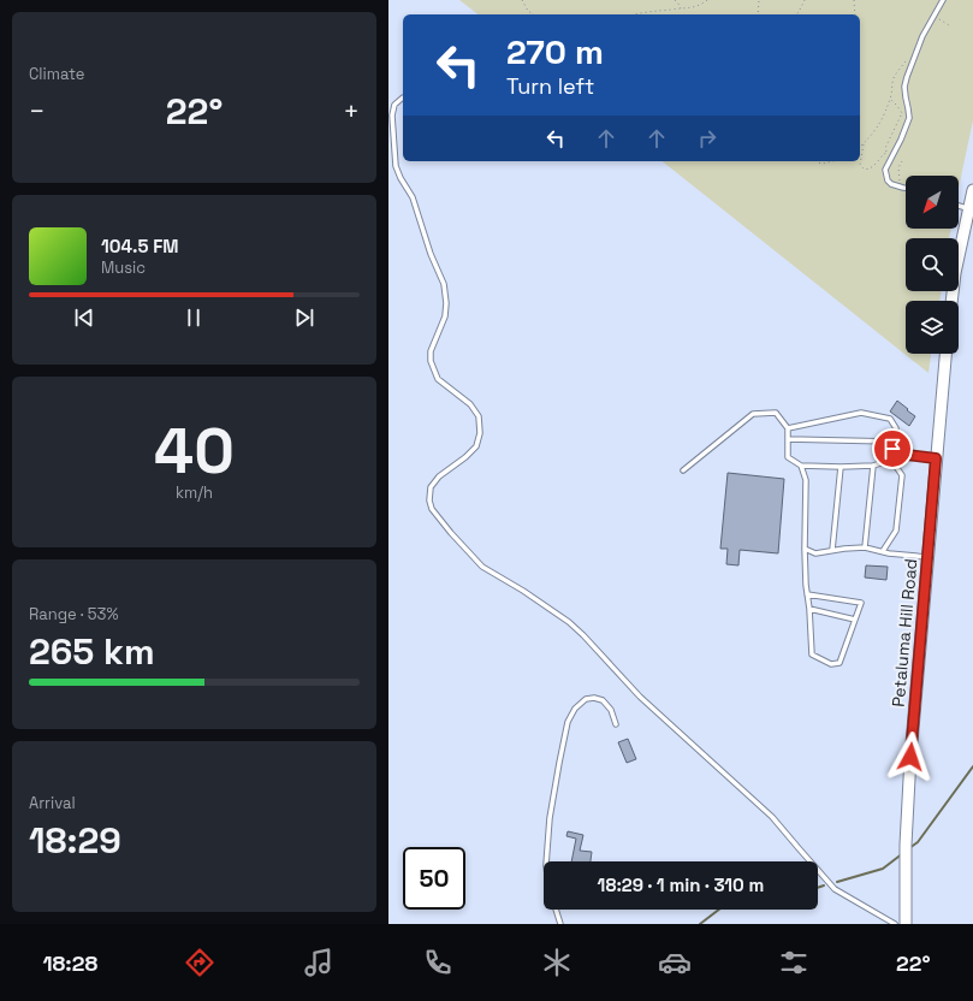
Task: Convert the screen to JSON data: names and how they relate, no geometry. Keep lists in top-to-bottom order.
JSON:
{
  "streets": {
    "main road": ["Petaluma Hill Road"]
  },
  "north": "bottom left",
  "page": {
    "tile": [
      "Climate",
      ["40", "km/h"],
      ["Range · 53%", "265 km"],
      ["Arrival", "18:29"]
    ],
    "turn": ["270 m", "Turn left"],
    "heat": ["−", "22°", "+"],
    "song": ["104.5 FM", "Music"],
    "limit": "50",
    "trip": "18:29 · 1 min · 310 m",
    "tabs": ["18:28", "22°"]
  }
}
